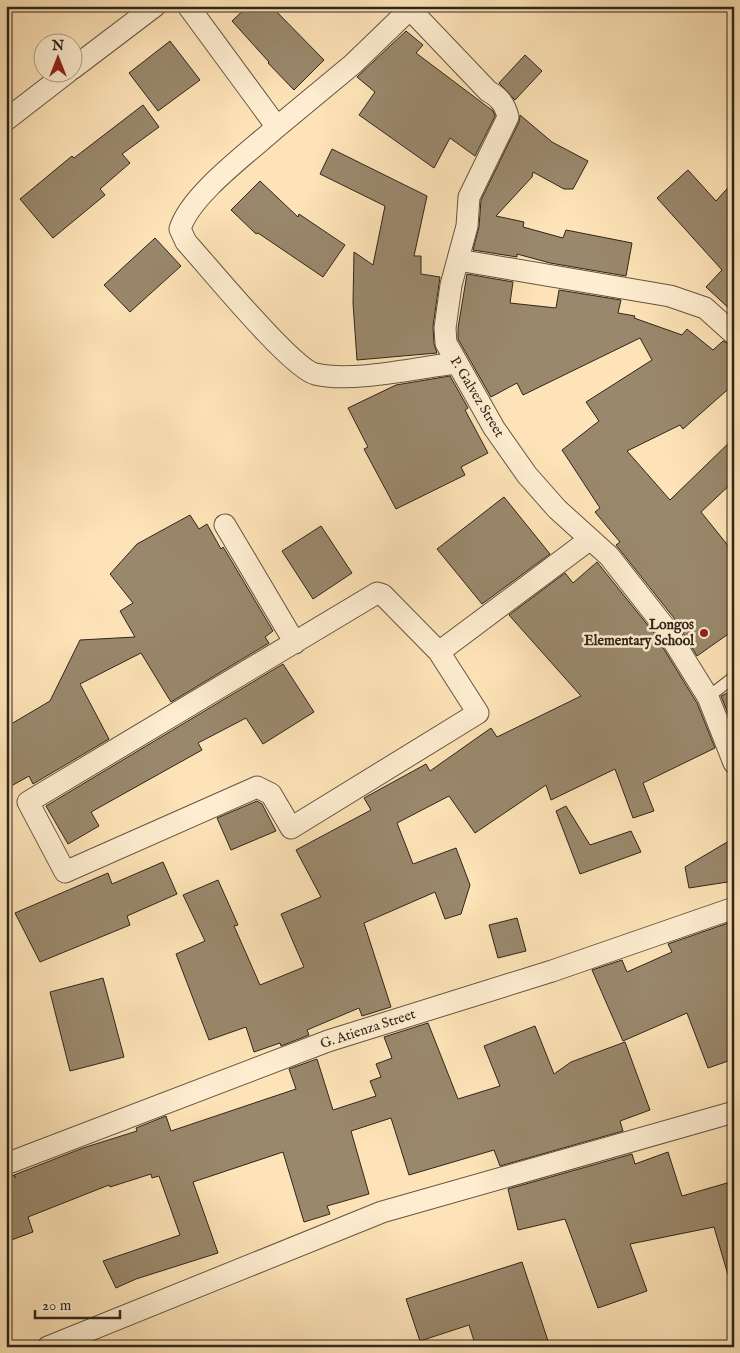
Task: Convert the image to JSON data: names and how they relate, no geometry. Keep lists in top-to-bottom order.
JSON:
{
  "streets": {
    "street": ["P. Galvez Street", "G. Atienza Street"]
  },
  "places": ["Longos Elementary School"],
  "scale_bar": "20 m",
  "north": "top"
}
